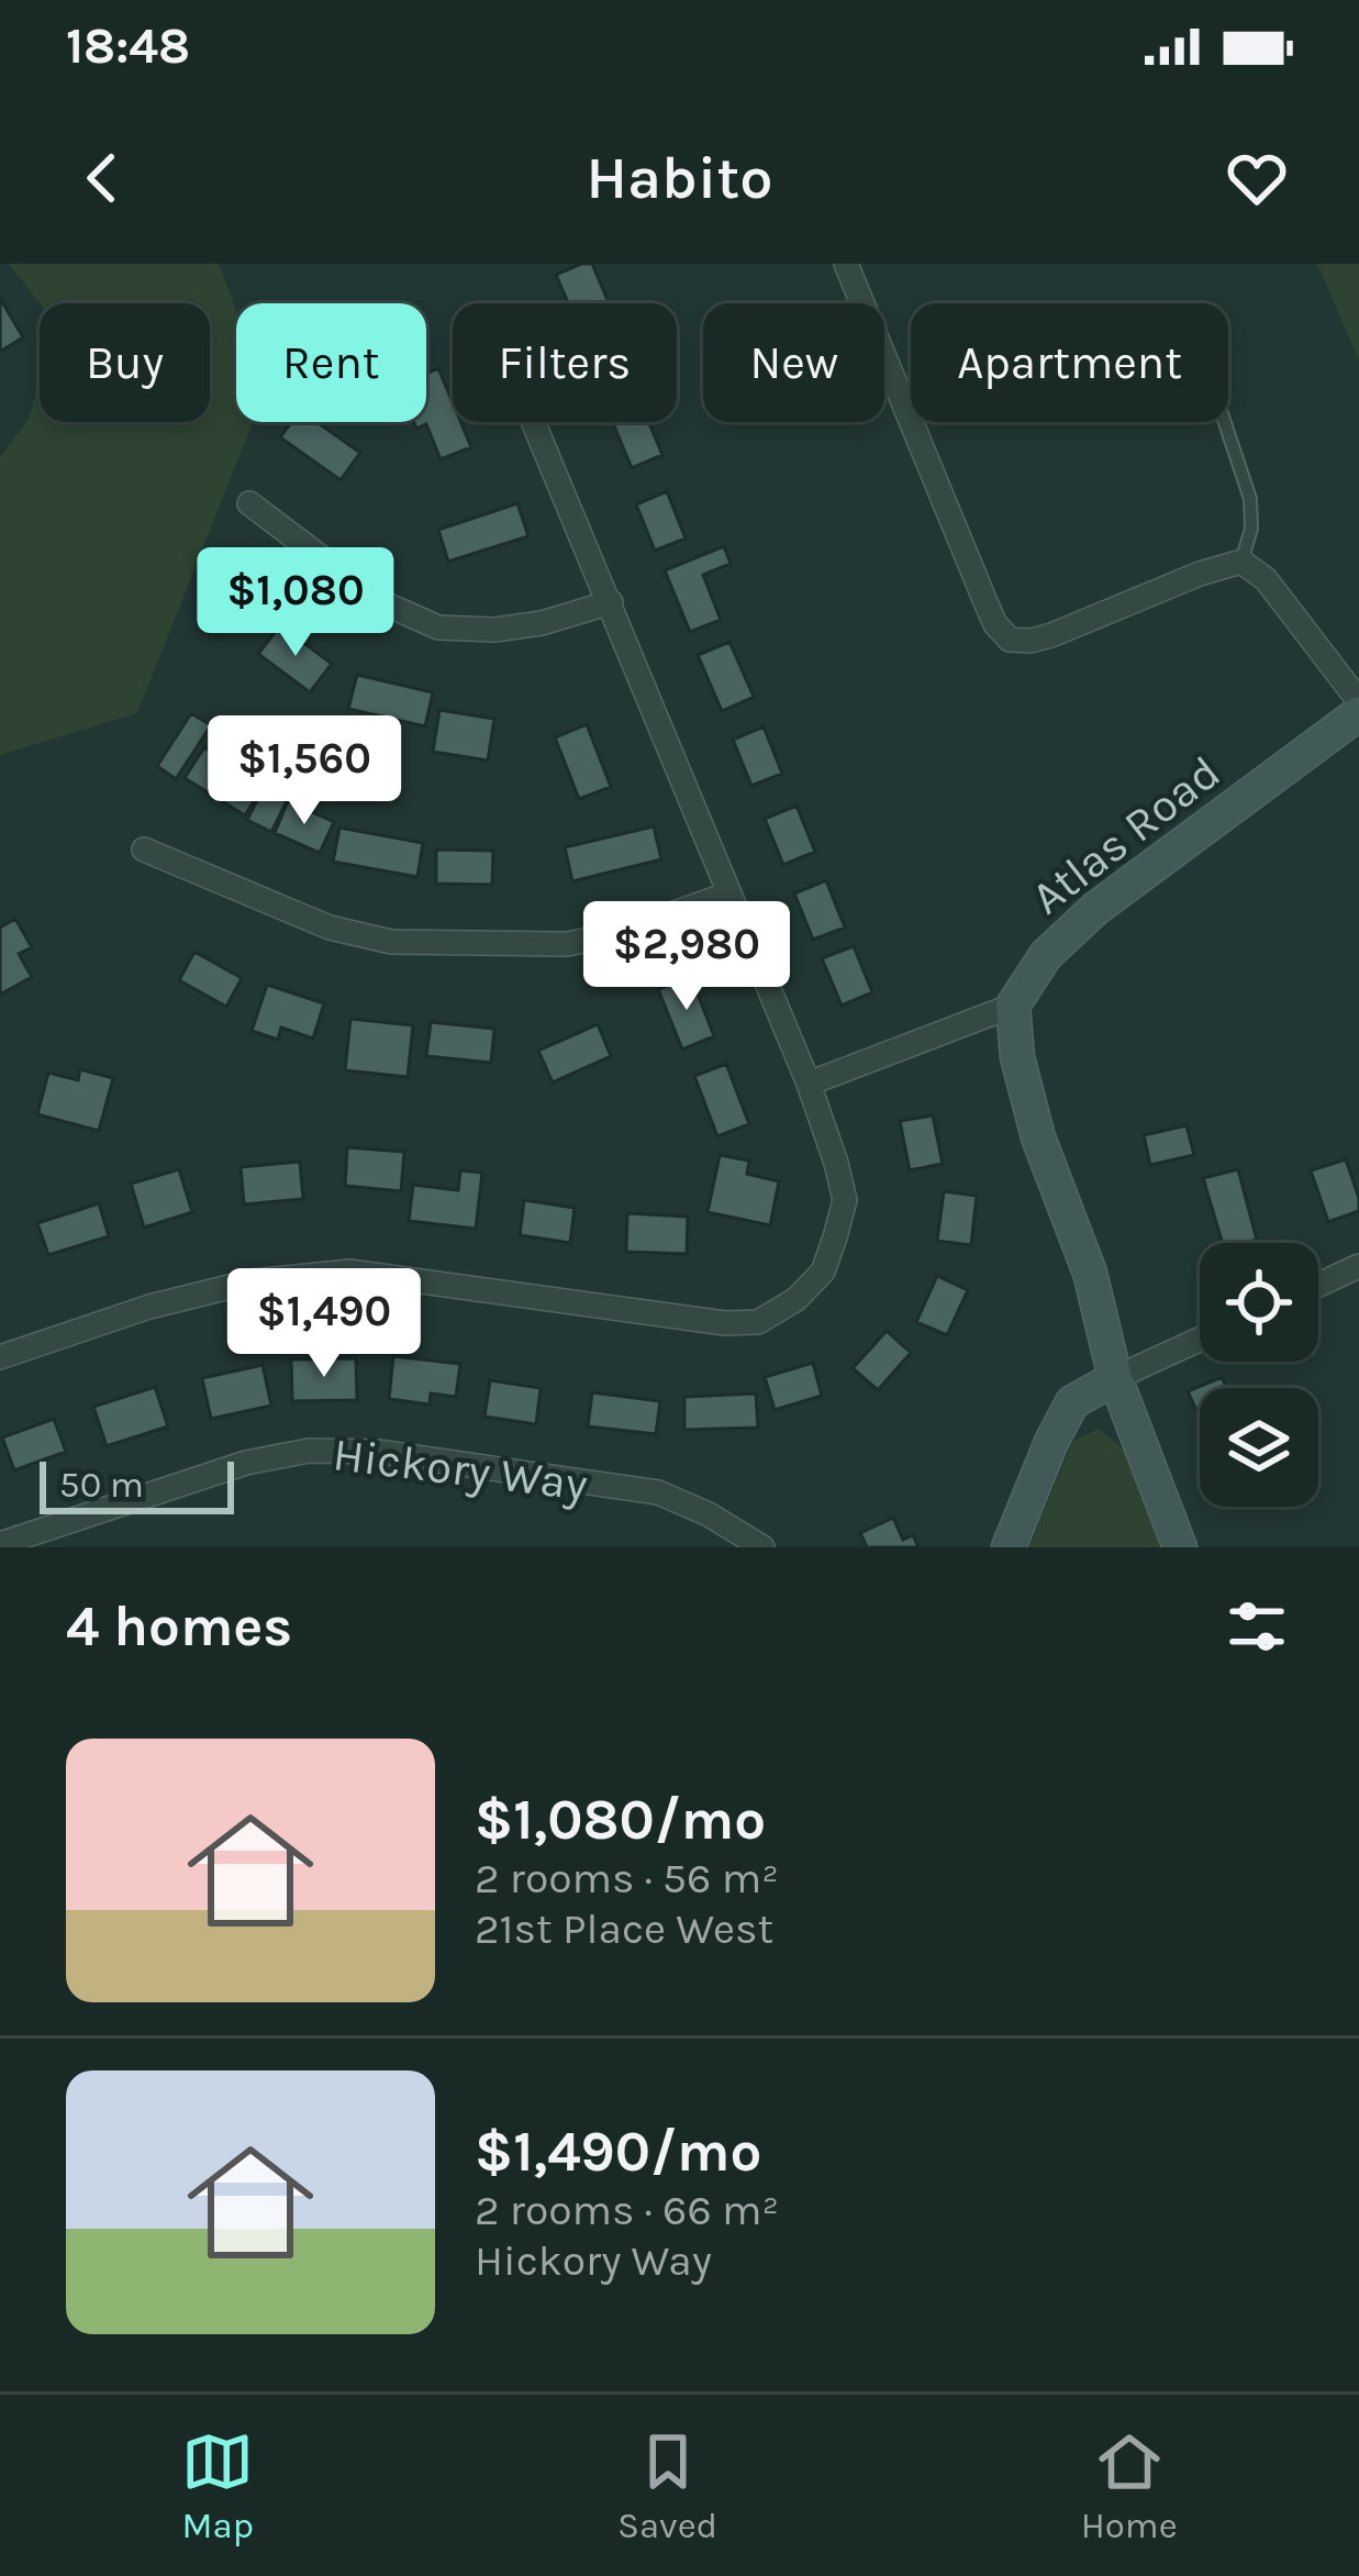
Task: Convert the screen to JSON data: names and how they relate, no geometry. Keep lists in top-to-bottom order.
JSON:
{
  "streets": {
    "main road": ["Atlas Road"],
    "street": ["Hickory Way"]
  },
  "scale_bar": "50 m",
  "page": {
    "status": "18:48",
    "header": "Habito",
    "chip": [
      "Buy",
      "Rent",
      "Filters",
      "New",
      "Apartment"
    ],
    "price": [
      "$1,080",
      "$1,560",
      "$2,980",
      "$1,490"
    ],
    "scale": "50 m",
    "heading": "4 homes",
    "list": [
      {
        "name": "$1,080/mo",
        "note": "2 rooms · 56 m² · 21st Place West"
      },
      {
        "name": "$1,490/mo",
        "note": "2 rooms · 66 m² · Hickory Way"
      }
    ],
    "tabs": ["Map", "Saved", "Home"]
  }
}
